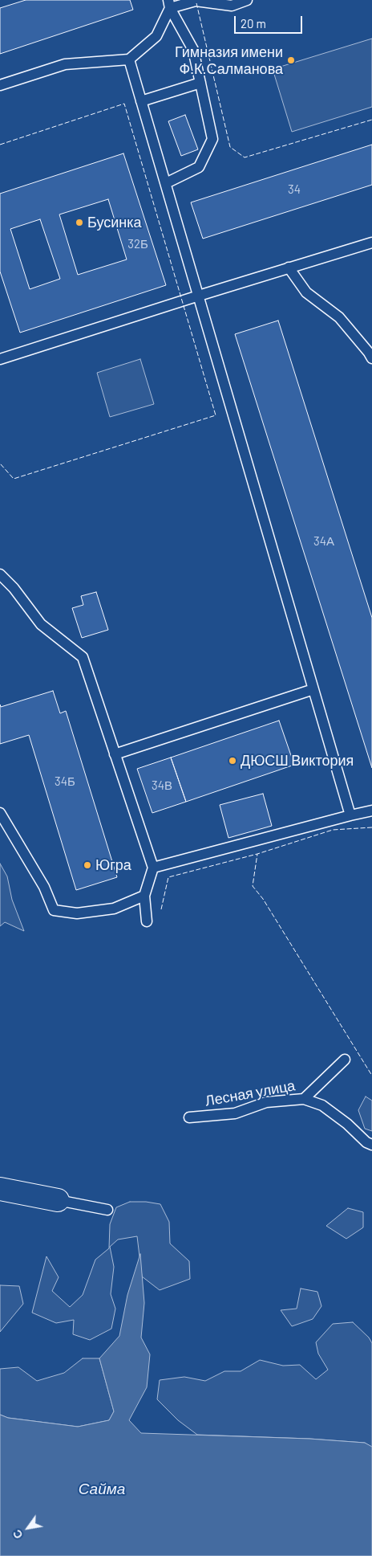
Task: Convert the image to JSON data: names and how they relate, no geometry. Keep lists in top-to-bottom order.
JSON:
{
  "streets": {
    "lane": ["Лесная улица"]
  },
  "water": ["Сайма"],
  "places": [
    "Гимназия имени Ф.К.Салманова",
    "Бусинка",
    "ДЮСШ Виктория",
    "Югра"
  ],
  "house_numbers": [
    "34",
    "32Б",
    "34А",
    "34Б",
    "34В"
  ],
  "scale_bar": "20 m",
  "north": "bottom left"
}
